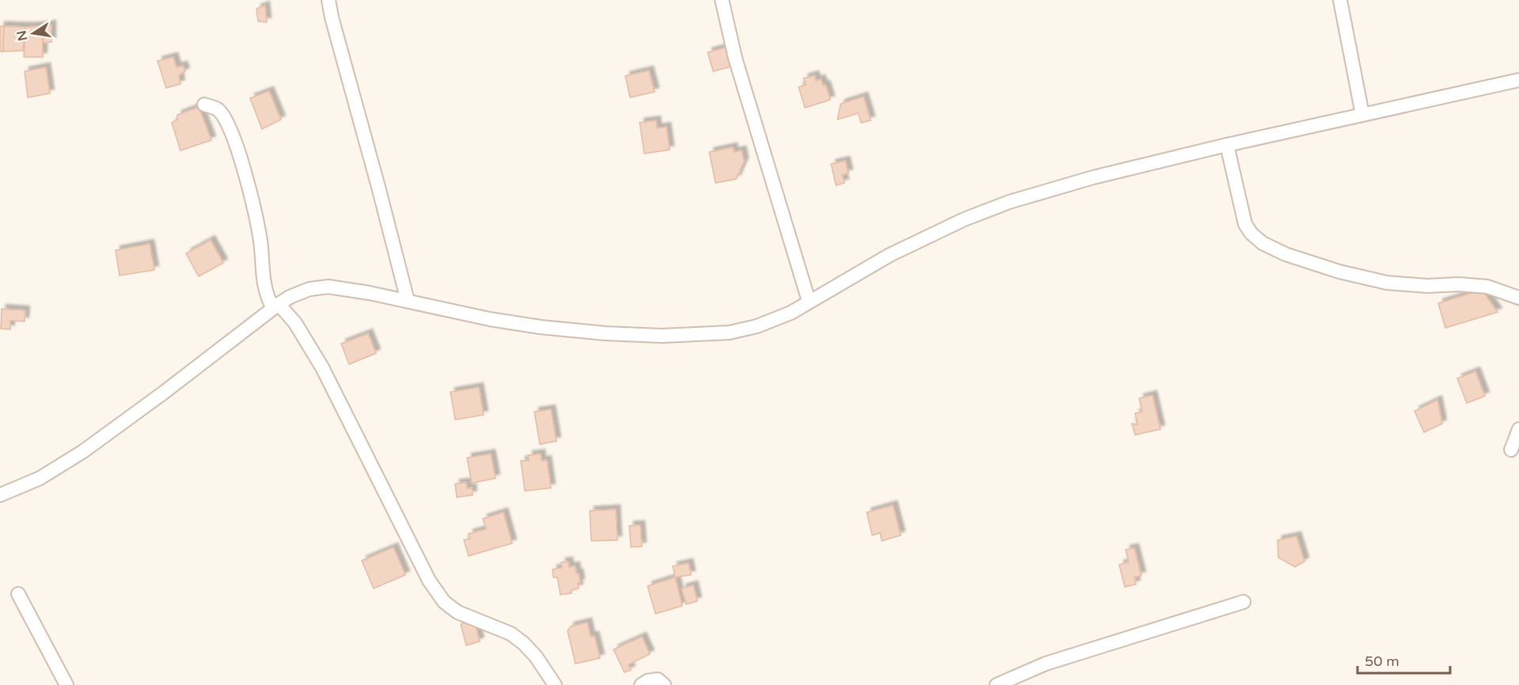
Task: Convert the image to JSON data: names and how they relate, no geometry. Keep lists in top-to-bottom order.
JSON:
{
  "scale_bar": "50 m",
  "north": "left"
}
